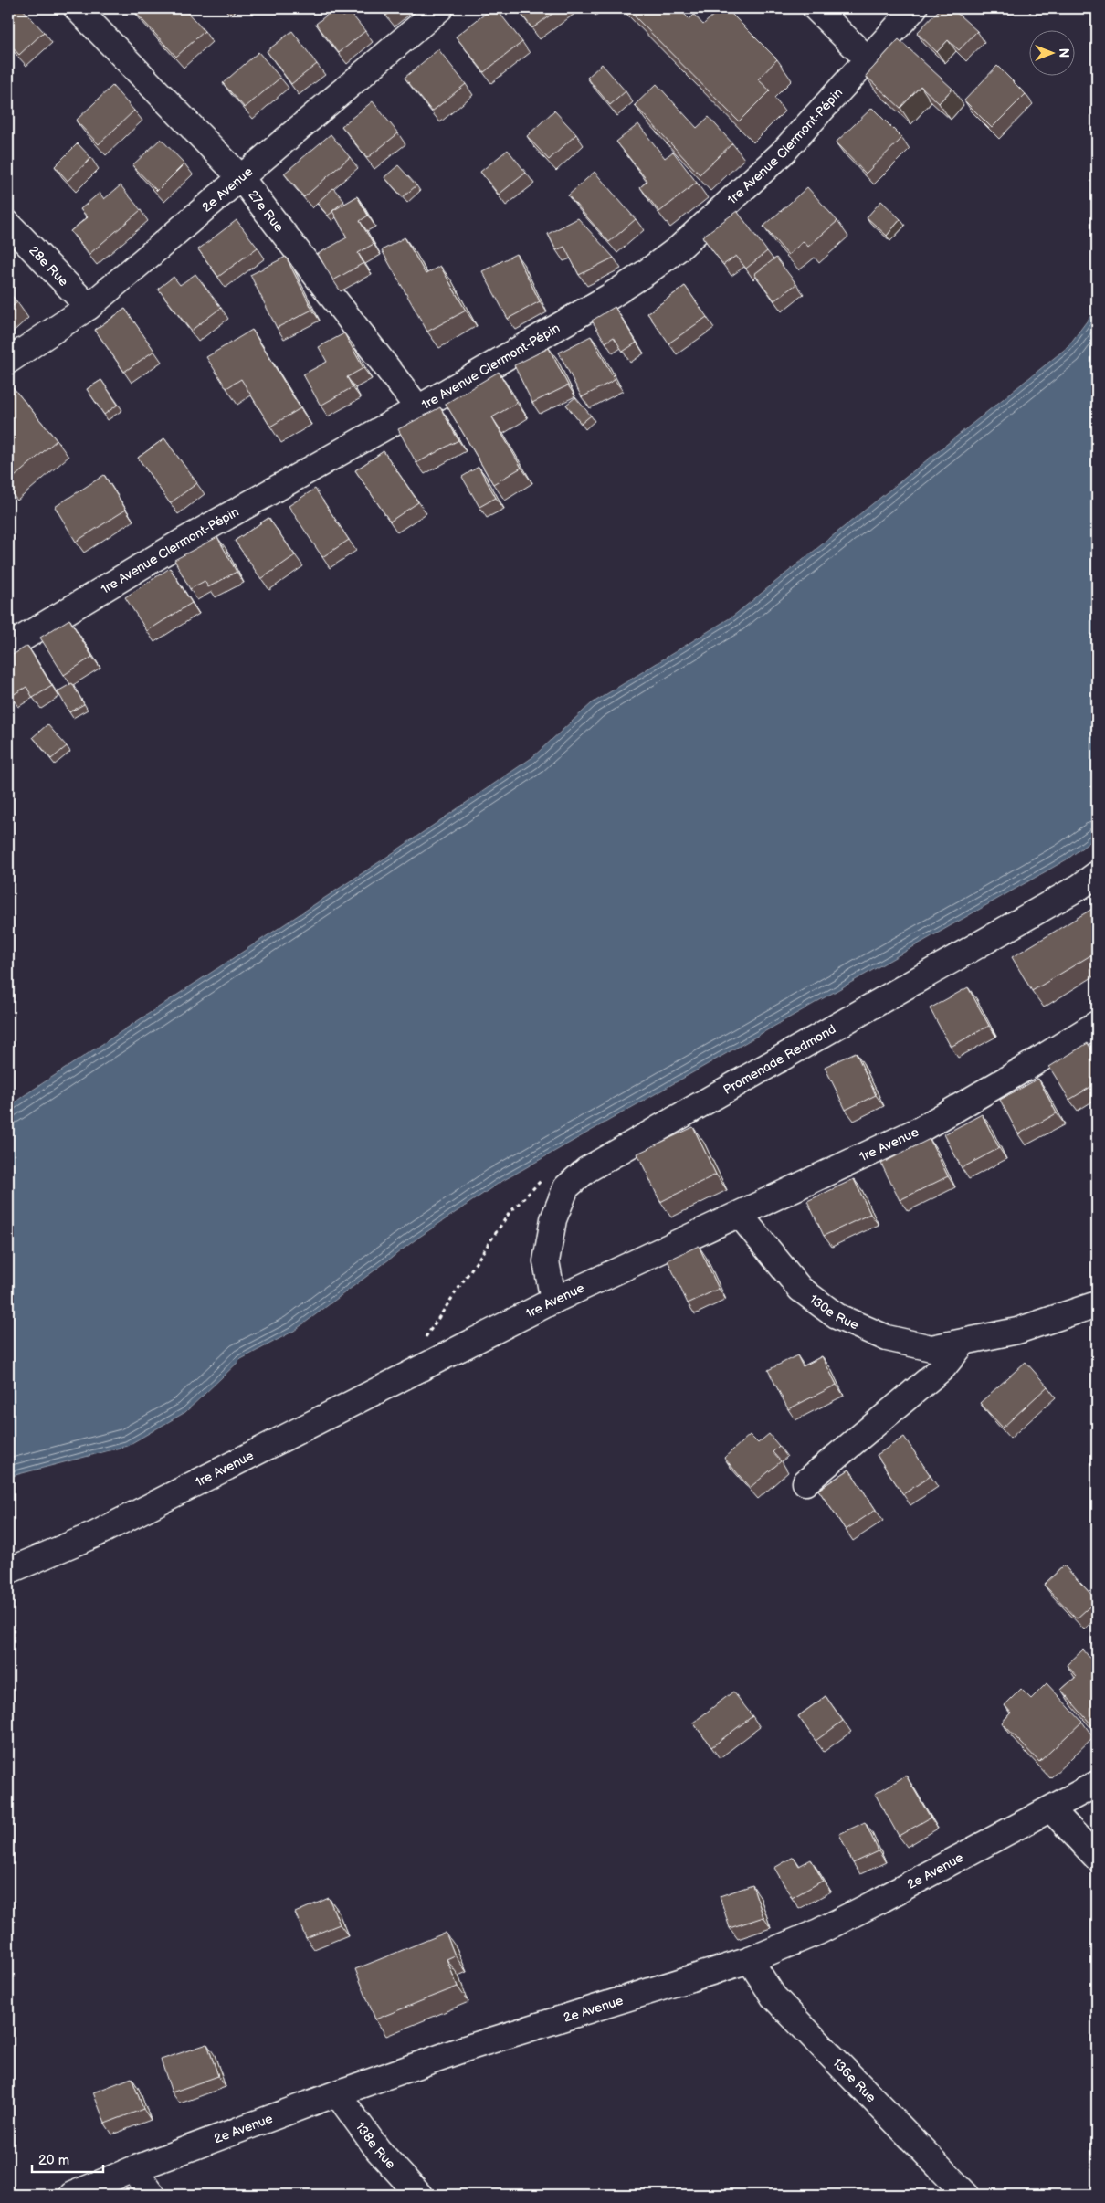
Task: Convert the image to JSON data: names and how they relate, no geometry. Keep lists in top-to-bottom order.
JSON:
{
  "streets": {
    "street": [
      "1re Avenue Clermont-Pépin",
      "2e Avenue",
      "27e Rue",
      "28e Rue",
      "Promenade Redmond",
      "1re Avenue",
      "130e Rue",
      "136e Rue",
      "138e Rue"
    ]
  },
  "crossings": [
    ["1re Avenue Clermont-Pépin", "27e Rue"],
    ["2e Avenue", "27e Rue"],
    ["2e Avenue", "28e Rue"],
    ["2e Avenue", "136e Rue"],
    ["2e Avenue", "138e Rue"],
    ["Promenade Redmond", "1re Avenue"],
    ["1re Avenue", "130e Rue"]
  ],
  "scale_bar": "20 m",
  "north": "right"
}
